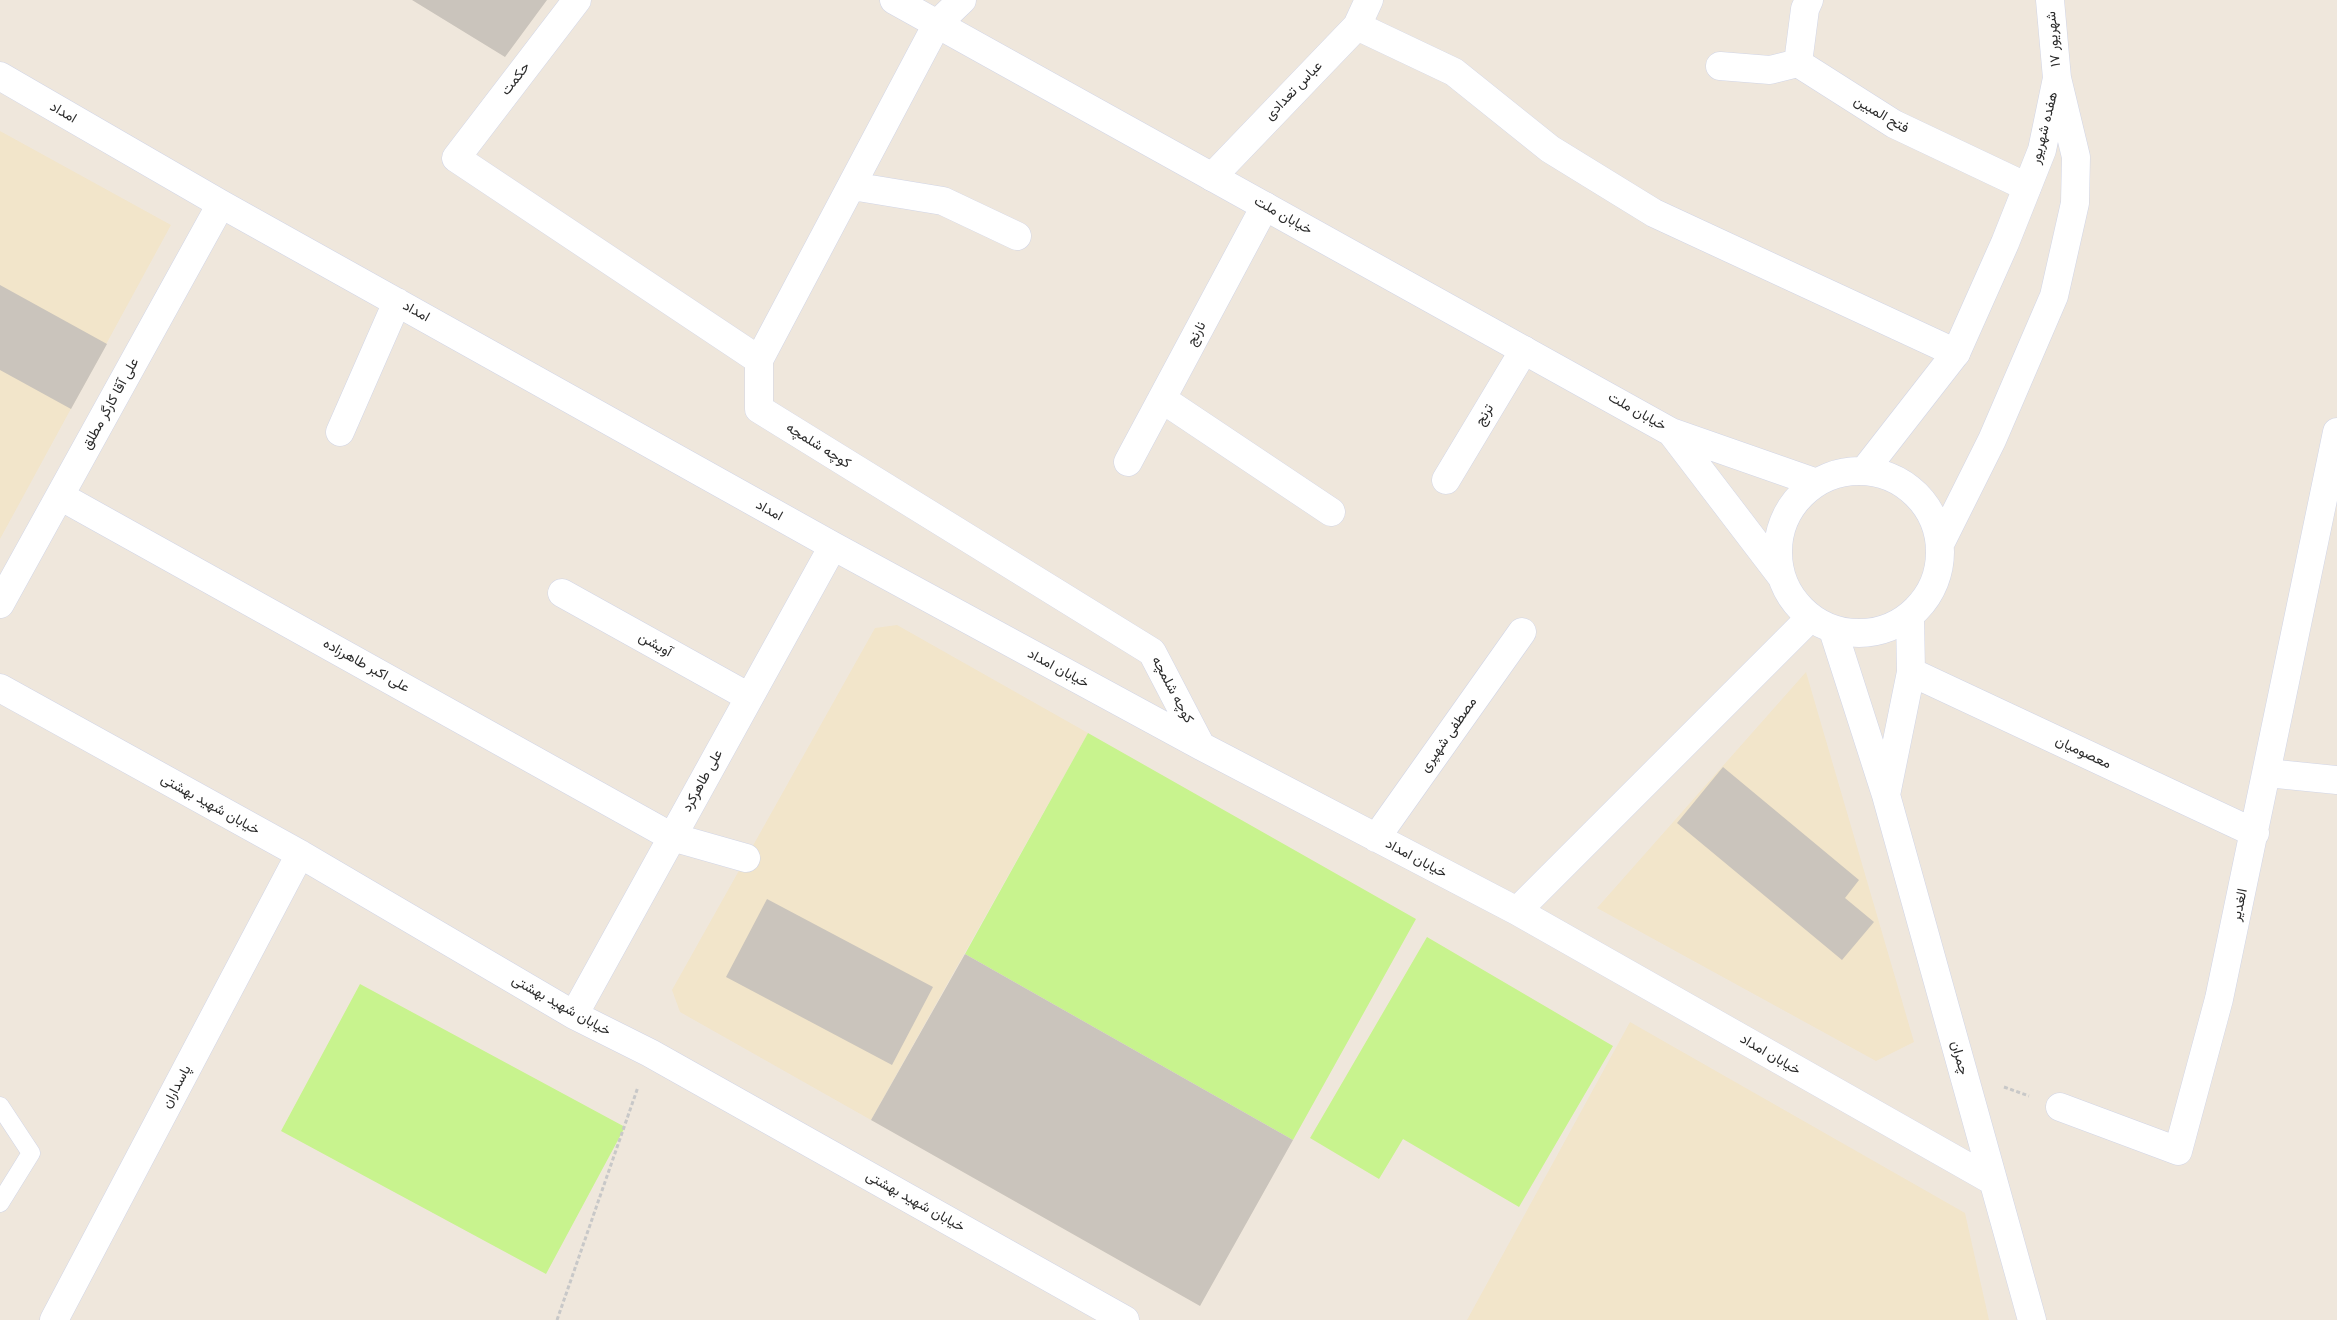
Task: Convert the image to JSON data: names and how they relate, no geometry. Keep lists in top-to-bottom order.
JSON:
{
  "streets": {
    "street": [
      "۱۷ شهریور",
      "حکمت",
      "عباس تعدادی",
      "امداد",
      "فتح المبین",
      "هفده شهریور",
      "خیابان ملت",
      "نارنج",
      "علی آقا کارگر مطلق",
      "ترنج",
      "کوچه شلمچه",
      "آویشن",
      "علی اکبر طاهرزاده",
      "خیابان امداد",
      "مصطفی شهپری",
      "معصومیان",
      "علی طاهرکرد",
      "خیابان شهید بهشتی",
      "الغدیر",
      "چمران",
      "پاسداران"
    ]
  },
  "crossings": [
    ["۱۷ شهریور", "هفده شهریور"],
    ["حکمت", "کوچه شلمچه"],
    ["عباس تعدادی", "خیابان ملت"],
    ["امداد", "علی آقا کارگر مطلق"],
    ["امداد", "خیابان امداد"],
    ["امداد", "علی طاهرکرد"],
    ["فتح المبین", "هفده شهریور"],
    ["هفده شهریور", "چمران"],
    ["خیابان ملت", "نارنج"],
    ["خیابان ملت", "ترنج"],
    ["خیابان ملت", "کوچه شلمچه"],
    ["علی آقا کارگر مطلق", "علی اکبر طاهرزاده"],
    ["کوچه شلمچه", "خیابان امداد"],
    ["آویشن", "علی طاهرکرد"],
    ["علی اکبر طاهرزاده", "علی طاهرکرد"],
    ["خیابان امداد", "مصطفی شهپری"],
    ["خیابان امداد", "علی طاهرکرد"],
    ["خیابان امداد", "چمران"],
    ["معصومیان", "الغدیر"],
    ["علی طاهرکرد", "خیابان شهید بهشتی"],
    ["خیابان شهید بهشتی", "پاسداران"]
  ]
}
